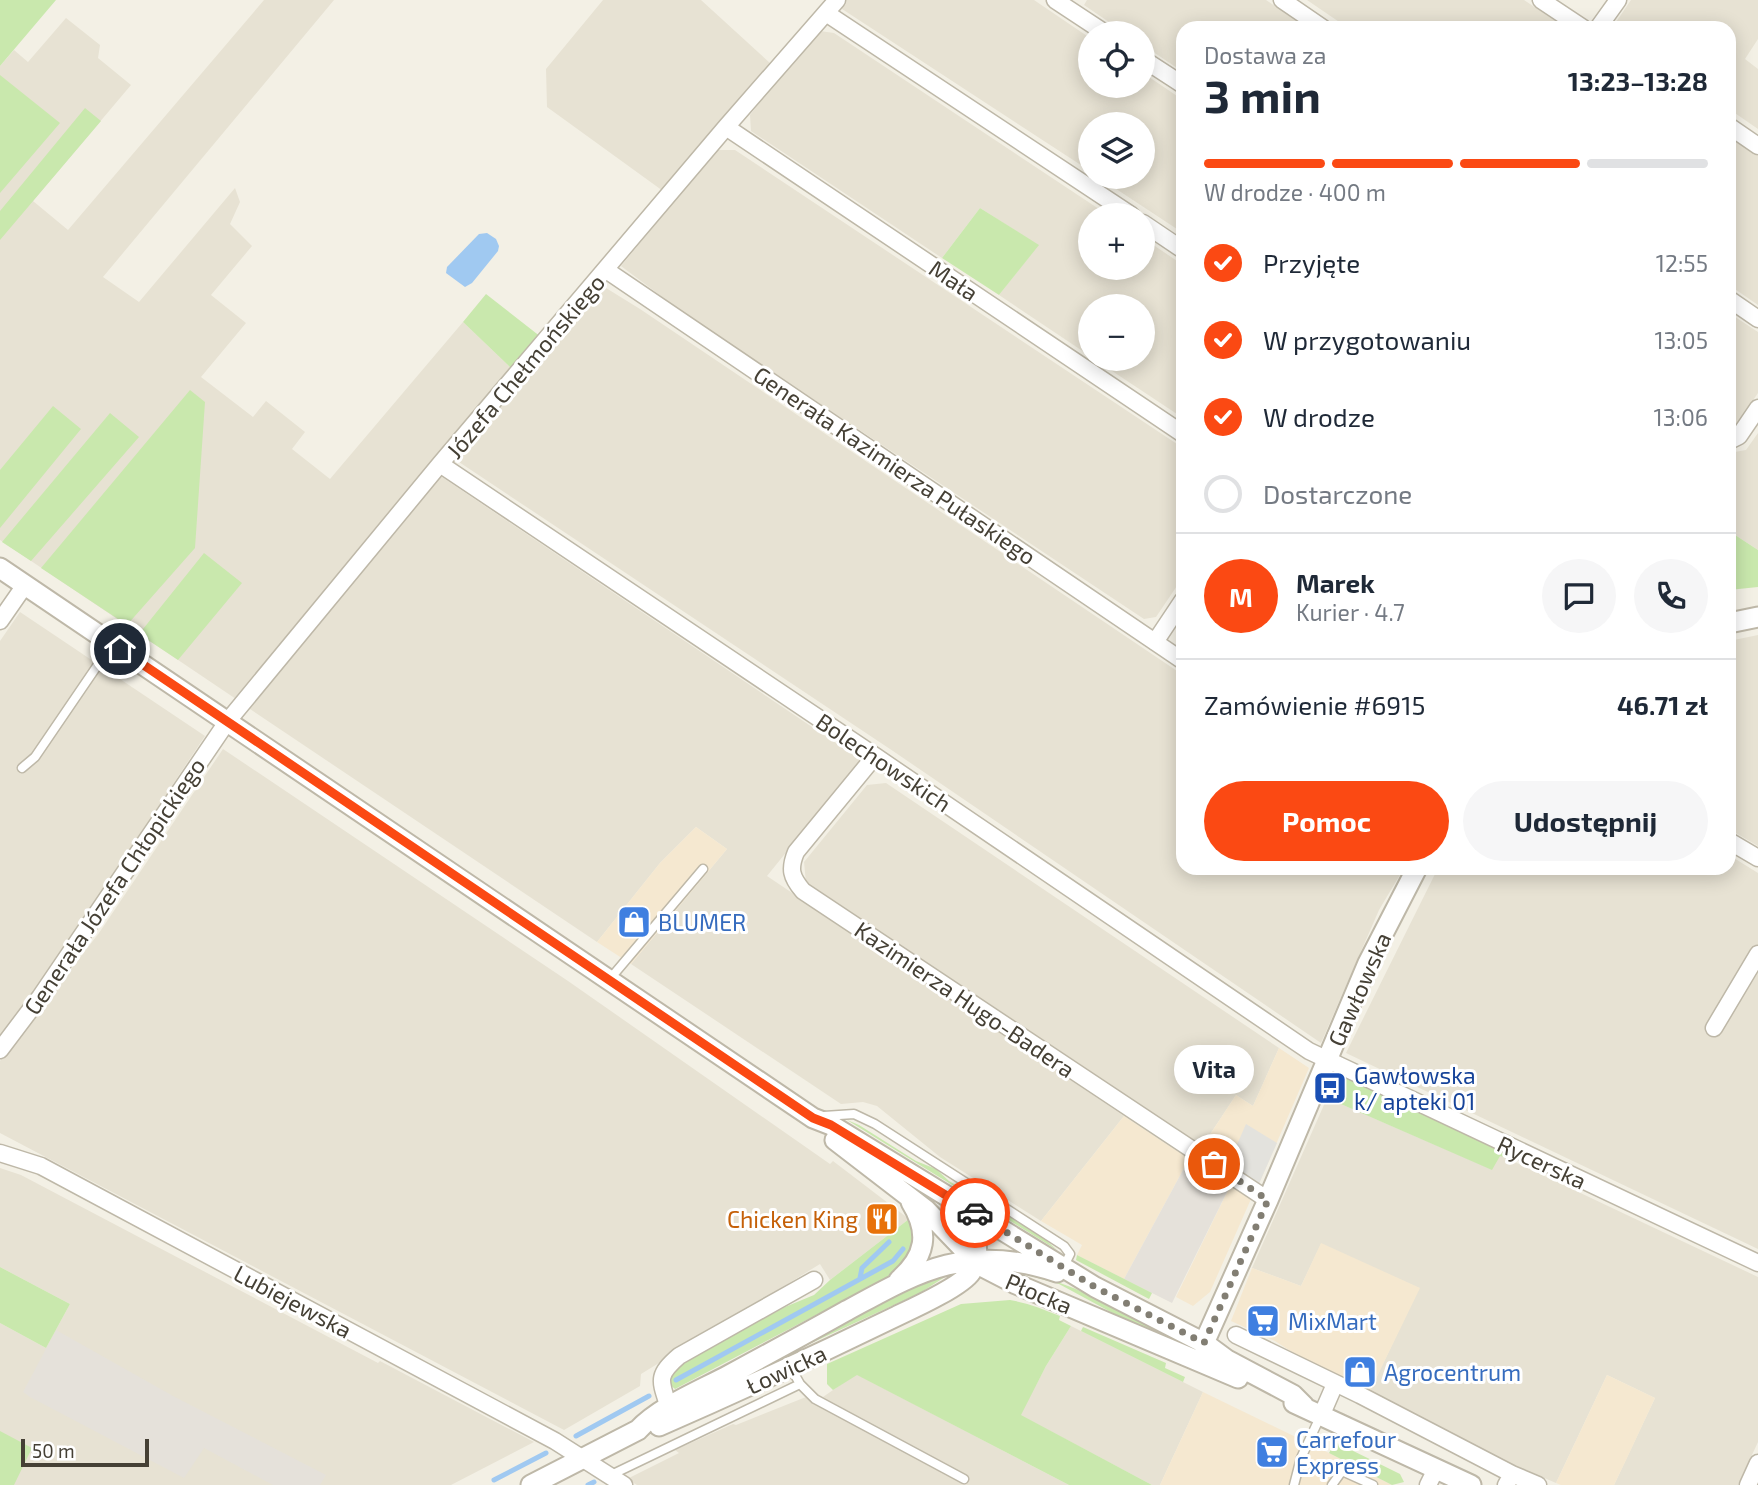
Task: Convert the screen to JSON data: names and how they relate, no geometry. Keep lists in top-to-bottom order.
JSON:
{
  "streets": {
    "street": [
      "Mała",
      "Józefa Chełmońskiego",
      "Generała Kazimierza Pułaskiego",
      "Bolechowskich",
      "Generała Józefa Chłopickiego",
      "Gawłowska",
      "Kazimierza Hugo-Badera",
      "Rycerska",
      "Płocka",
      "Lubiejewska",
      "Łowicka"
    ]
  },
  "crossings": [
    ["Mała", "Józefa Chełmońskiego"],
    ["Józefa Chełmońskiego", "Generała Kazimierza Pułaskiego"],
    ["Józefa Chełmońskiego", "Bolechowskich"],
    ["Józefa Chełmońskiego", "Generała Józefa Chłopickiego"],
    ["Józefa Chełmońskiego", "Płocka"],
    ["Bolechowskich", "Gawłowska"],
    ["Bolechowskich", "Kazimierza Hugo-Badera"],
    ["Bolechowskich", "Rycerska"],
    ["Generała Józefa Chłopickiego", "Płocka"],
    ["Gawłowska", "Kazimierza Hugo-Badera"],
    ["Gawłowska", "Rycerska"],
    ["Gawłowska", "Płocka"],
    ["Płocka", "Łowicka"],
    ["Lubiejewska", "Łowicka"]
  ],
  "places": {
    "shop": ["BLUMER", "Agrocentrum"],
    "bus stop": ["Gawłowska k/ apteki 01"],
    "other": ["Vita"],
    "restaurant": ["Chicken King"],
    "supermarket": ["MixMart", "Carrefour Express"]
  },
  "scale_bar": "50 m",
  "page": {
    "map_buttons": ["+", "−"],
    "heading": ["3 min", "Dostawa za", "13:23–13:28"],
    "panel": [
      "Marek",
      "Kurier · 4.7",
      "Zamówienie #6915",
      "46.71 zł"
    ],
    "bar": "W drodze · 400 m",
    "list": [
      ["Przyjęte", "12:55"],
      ["W przygotowaniu", "13:05"],
      ["W drodze", "13:06"],
      "Dostarczone"
    ],
    "round": "M",
    "buttons": ["Pomoc", "Udostępnij"],
    "bubble": "Vita",
    "scale": "50 m"
  }
}
